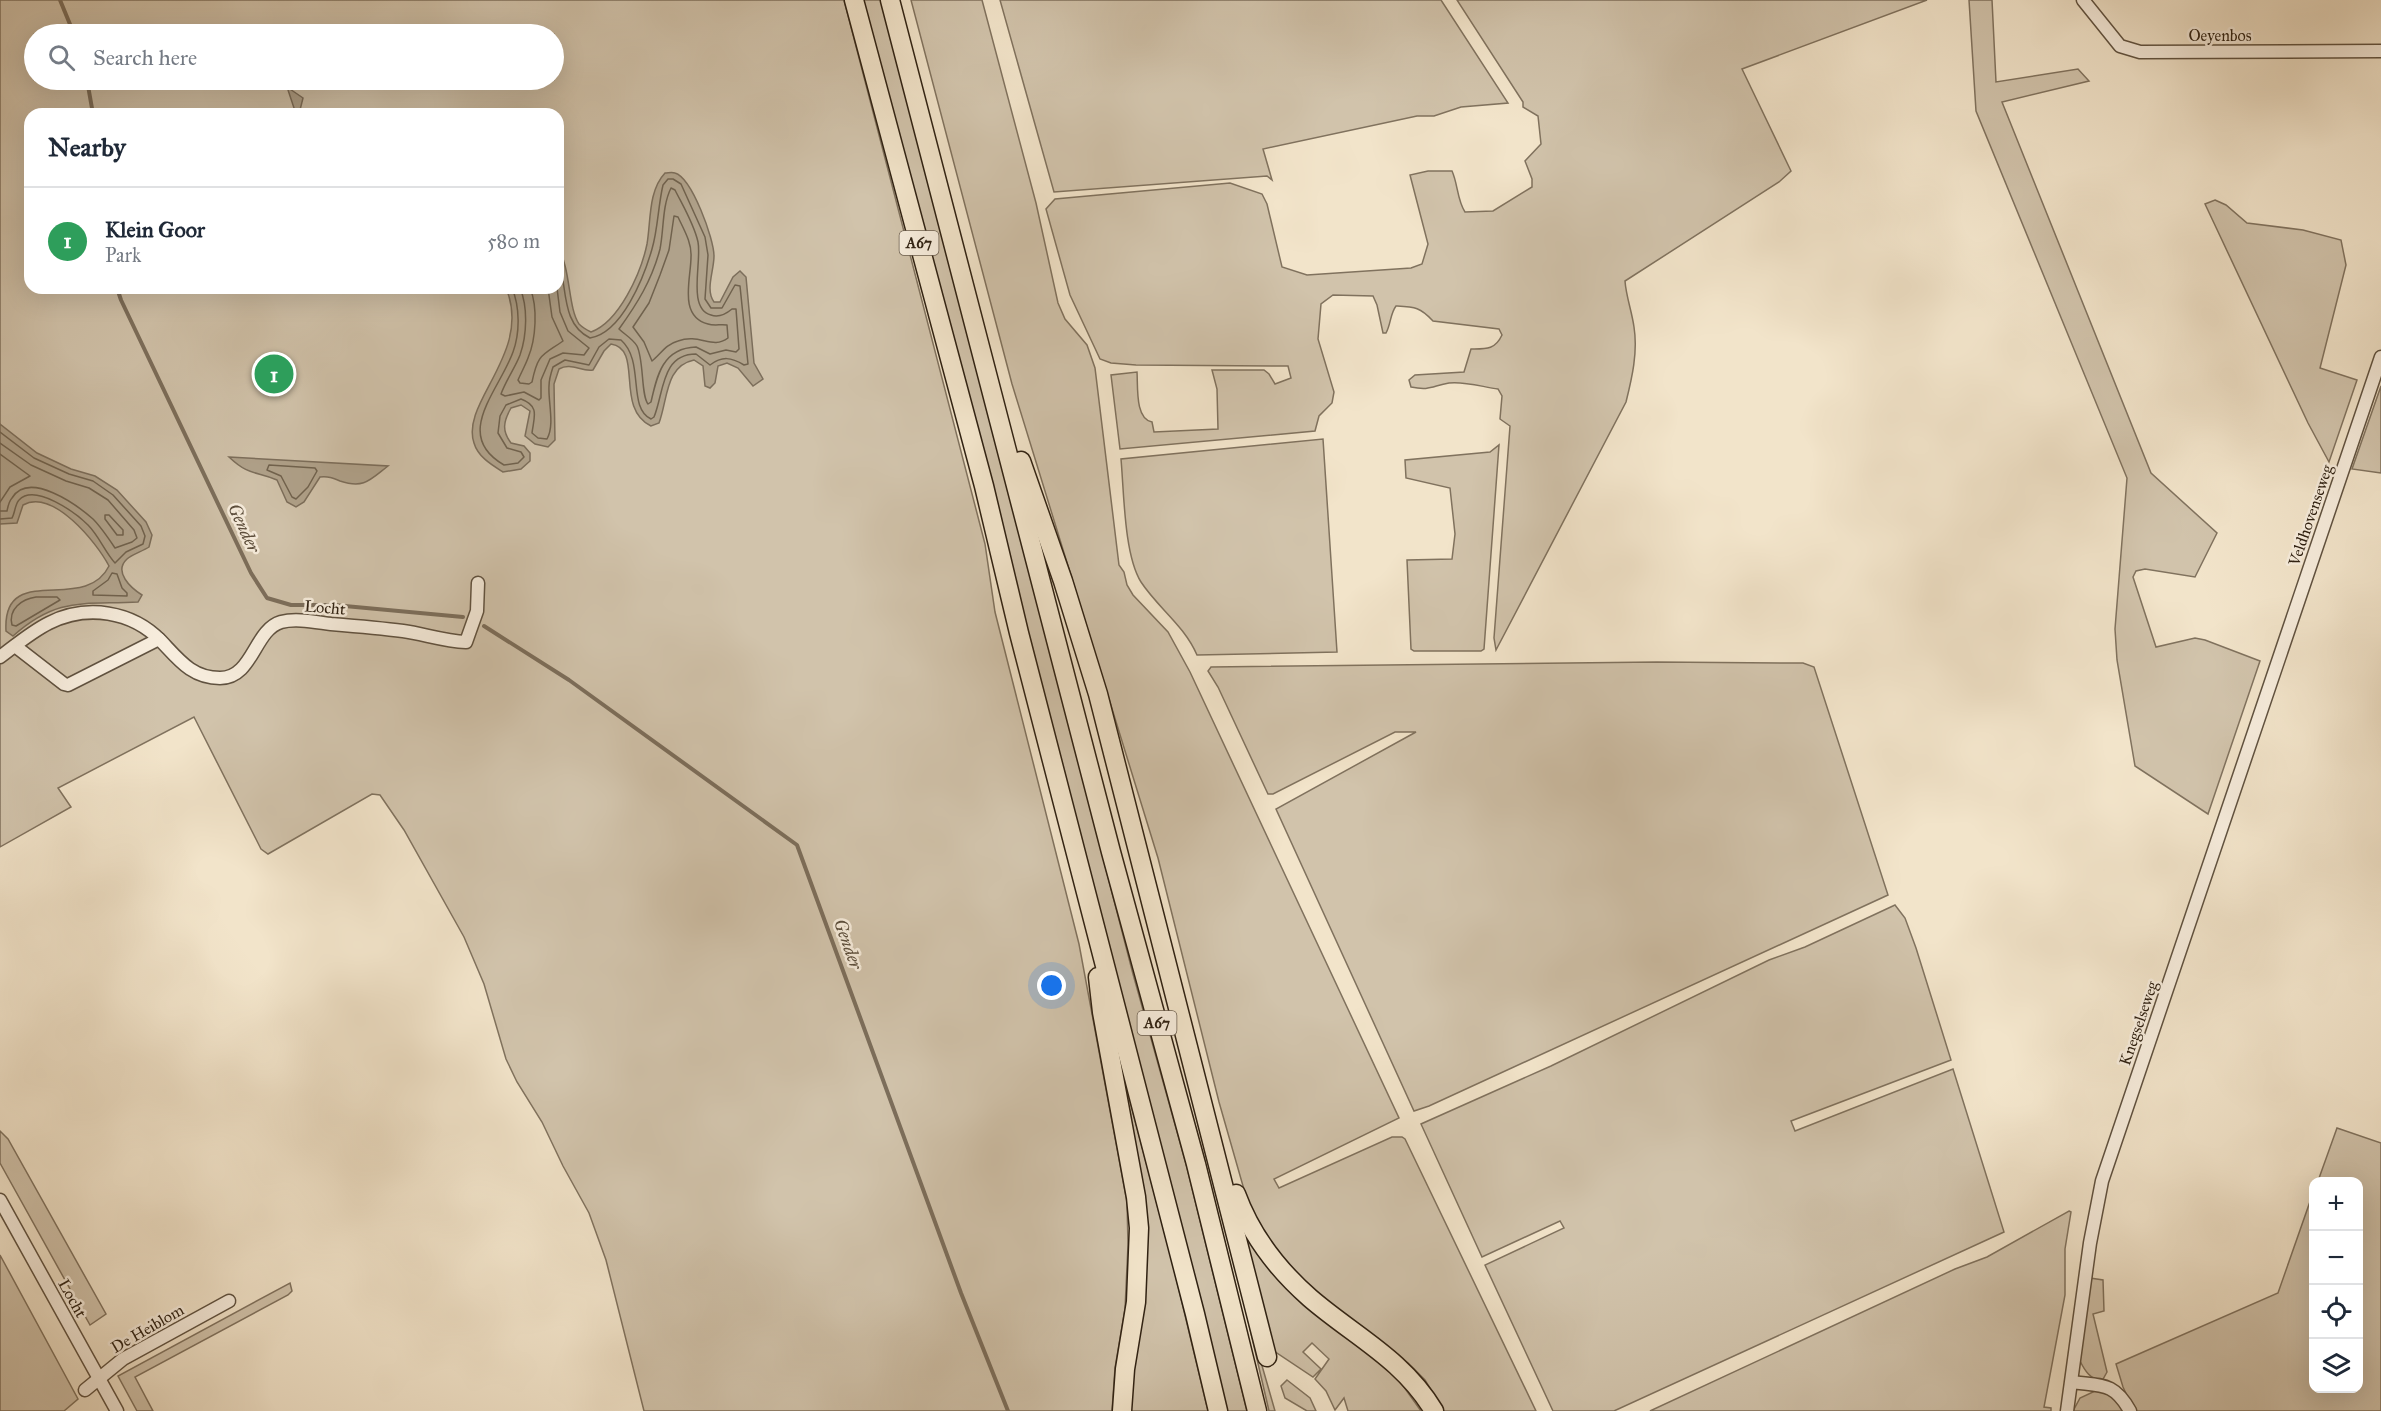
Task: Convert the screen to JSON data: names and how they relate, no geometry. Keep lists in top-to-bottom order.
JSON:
{
  "streets": {
    "highway": ["A67"],
    "street": [
      "Oeyenbos",
      "Veldhovenseweg",
      "Locht",
      "Knegselseweg",
      "De Heiblom"
    ]
  },
  "crossings": [
    ["Veldhovenseweg", "Knegselseweg"],
    ["Locht", "De Heiblom"]
  ],
  "water": ["Gender"],
  "page": {
    "search": "Search here",
    "heading": "Nearby",
    "list": [
      {
        "mark": "1",
        "name": "Klein Goor",
        "note": "Park",
        "value": "580 m"
      }
    ],
    "pins": "1",
    "map_buttons": ["+", "−"]
  }
}
